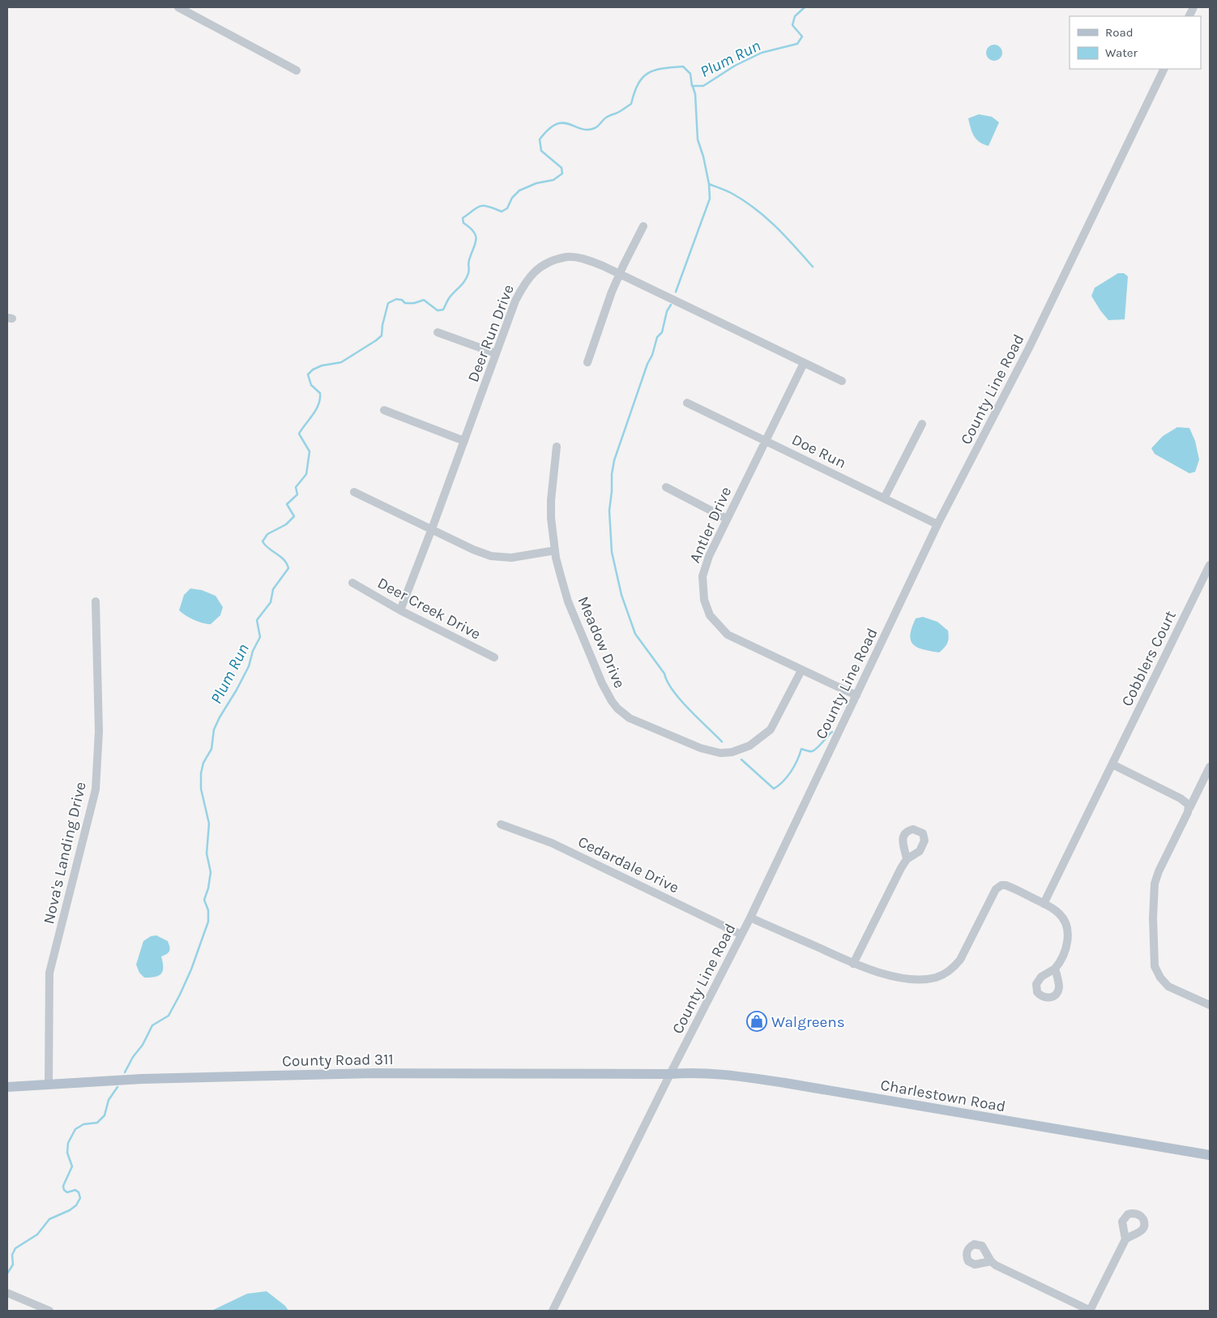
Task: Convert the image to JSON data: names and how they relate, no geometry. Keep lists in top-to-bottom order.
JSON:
{
  "streets": {
    "main road": ["County Road 311", "Charlestown Road"],
    "street": [
      "Deer Run Drive",
      "County Line Road",
      "Doe Run",
      "Antler Drive",
      "Deer Creek Drive",
      "Meadow Drive",
      "Cobblers Court",
      "Nova's Landing Drive",
      "Cedardale Drive"
    ]
  },
  "crossings": [
    ["Deer Run Drive", "Antler Drive"],
    ["Deer Run Drive", "Deer Creek Drive"],
    ["County Line Road", "Doe Run"],
    ["County Line Road", "Antler Drive"],
    ["County Line Road", "Cedardale Drive"],
    ["County Line Road", "County Road 311"],
    ["County Line Road", "Charlestown Road"],
    ["Doe Run", "Antler Drive"],
    ["Antler Drive", "Meadow Drive"],
    ["Nova's Landing Drive", "County Road 311"],
    ["County Road 311", "Charlestown Road"]
  ],
  "water": ["Plum Run"],
  "places": {
    "shop": ["Walgreens"]
  },
  "legend": ["Road", "Water"]
}
